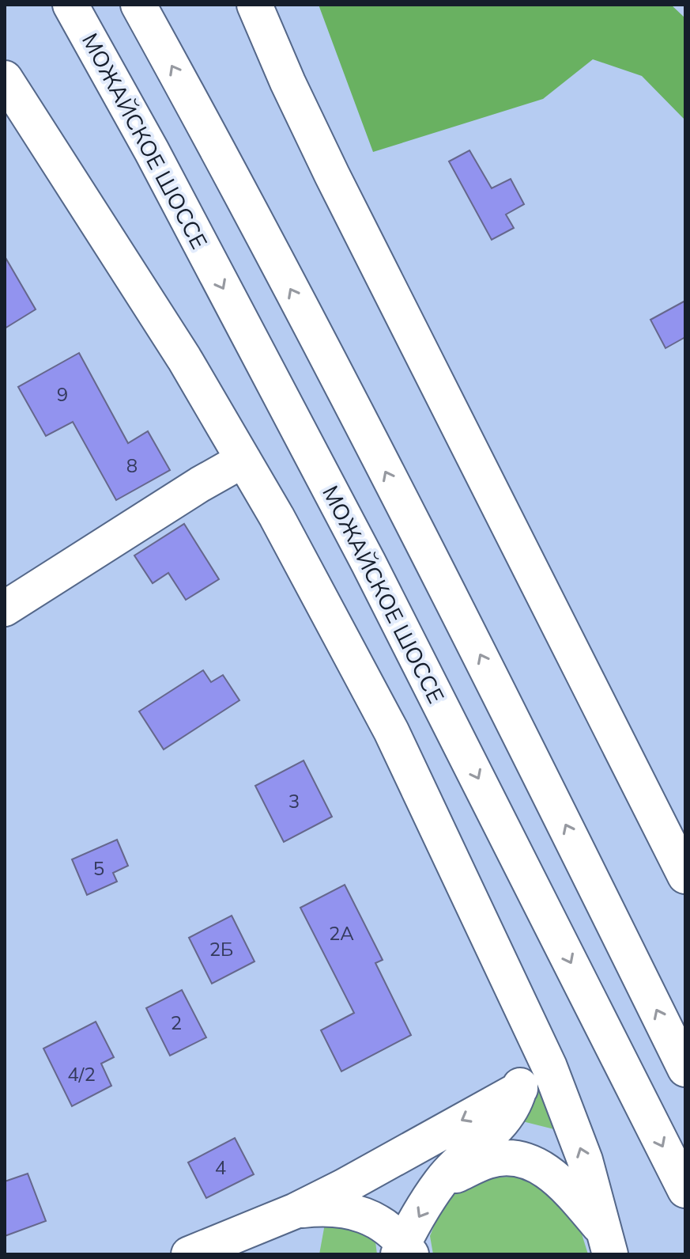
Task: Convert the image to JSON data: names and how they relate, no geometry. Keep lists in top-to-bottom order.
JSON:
{
  "streets": {
    "street": ["МОЖАЙСКОЕ ШОССЕ"]
  },
  "house_numbers": [
    "9",
    "8",
    "3",
    "5",
    "2А",
    "2Б",
    "2",
    "4/2",
    "4"
  ]
}
